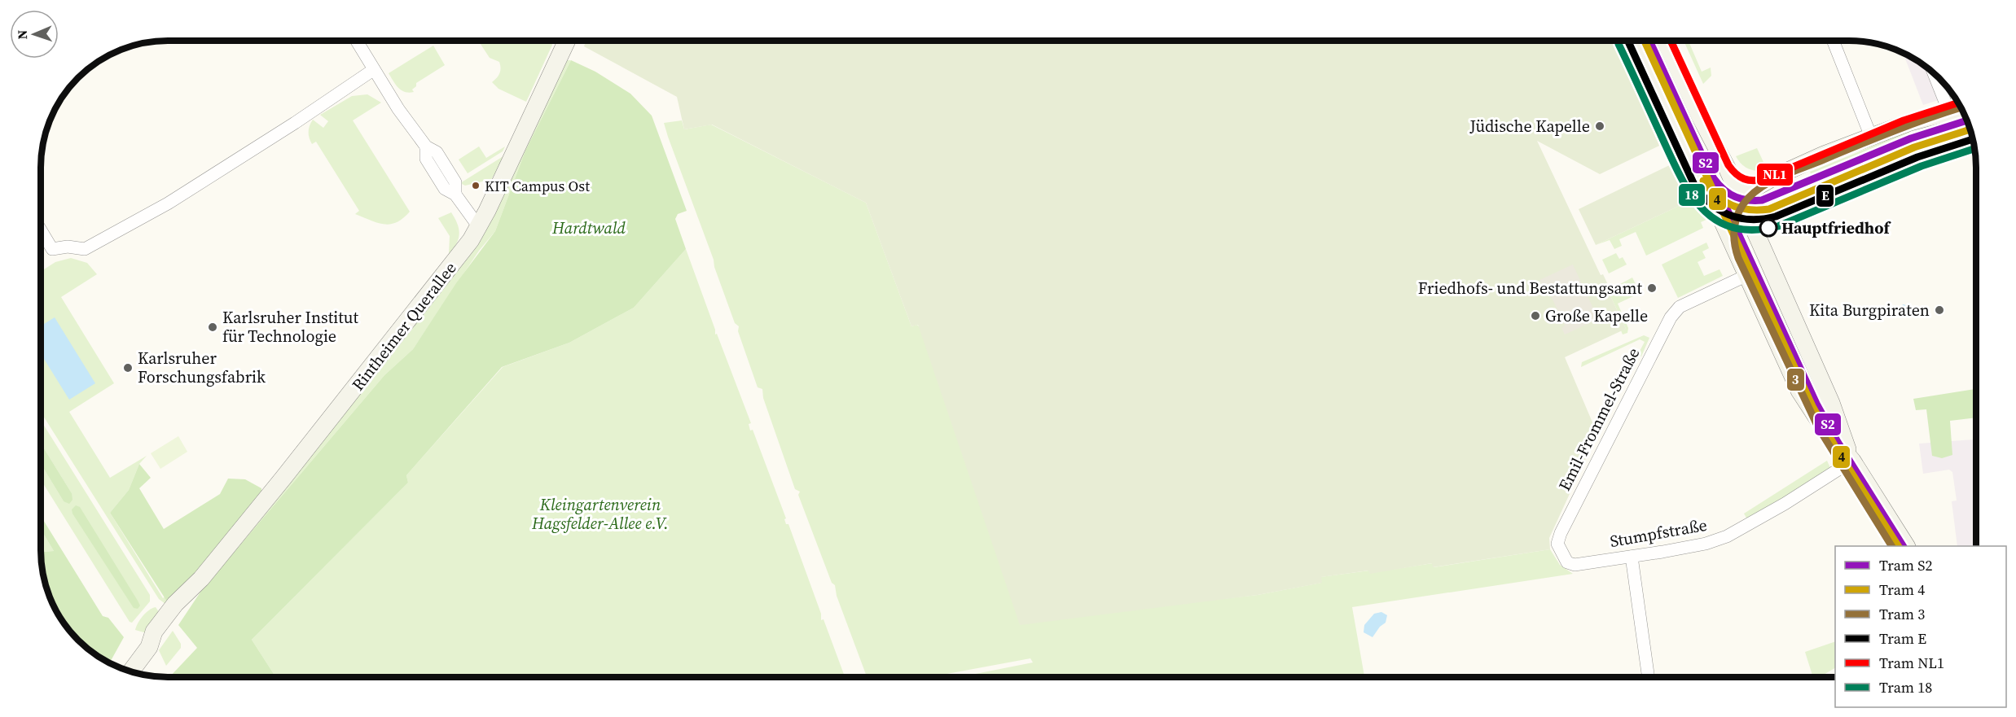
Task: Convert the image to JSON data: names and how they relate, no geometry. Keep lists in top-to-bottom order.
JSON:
{
  "streets": {
    "street": ["Rintheimer Querallee", "Emil-Frommel-Straße", "Stumpfstraße"]
  },
  "crossings": [
    ["Emil-Frommel-Straße", "Stumpfstraße"]
  ],
  "parks": ["Hardtwald", "Kleingartenverein Hagsfelder-Allee e.V."],
  "places": [
    "Jüdische Kapelle",
    "KIT Campus Ost",
    "Hauptfriedhof",
    "Friedhofs- und Bestattungsamt",
    "Kita Burgpiraten",
    "Große Kapelle",
    "Karlsruher Institut für Technologie",
    "Karlsruher Forschungsfabrik"
  ],
  "lines": [
    "tram line S2",
    "tram line 4",
    "tram line E",
    "tram line NL1",
    "tram line 18",
    "tram line 3"
  ],
  "legend": [
    "Tram S2",
    "Tram 4",
    "Tram 3",
    "Tram E",
    "Tram NL1",
    "Tram 18"
  ],
  "north": "left"
}
